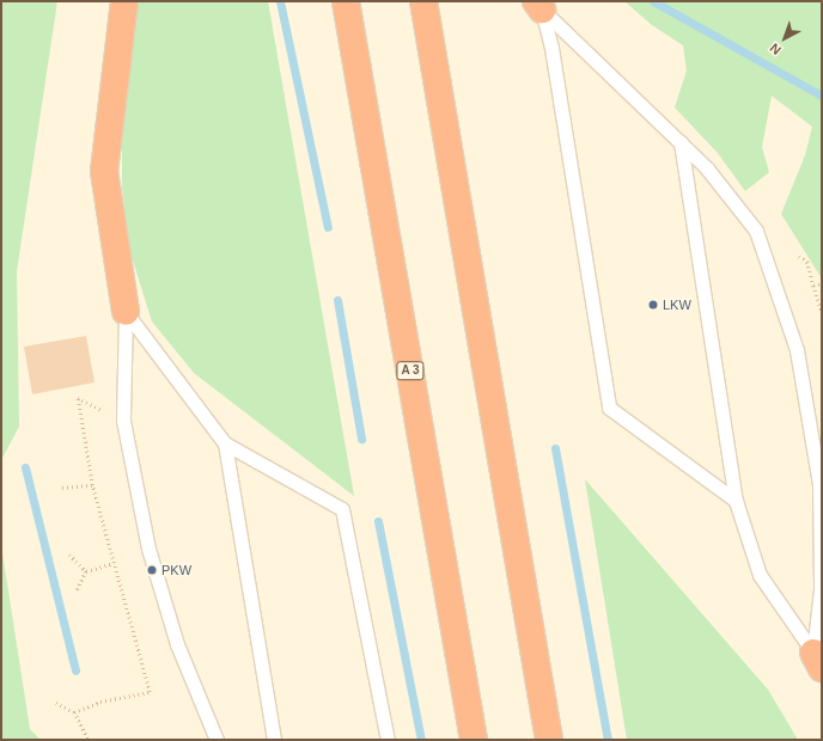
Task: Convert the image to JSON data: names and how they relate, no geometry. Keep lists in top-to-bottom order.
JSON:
{
  "streets": {
    "highway": ["A 3"]
  },
  "places": ["LKW", "PKW"],
  "north": "bottom left"
}
